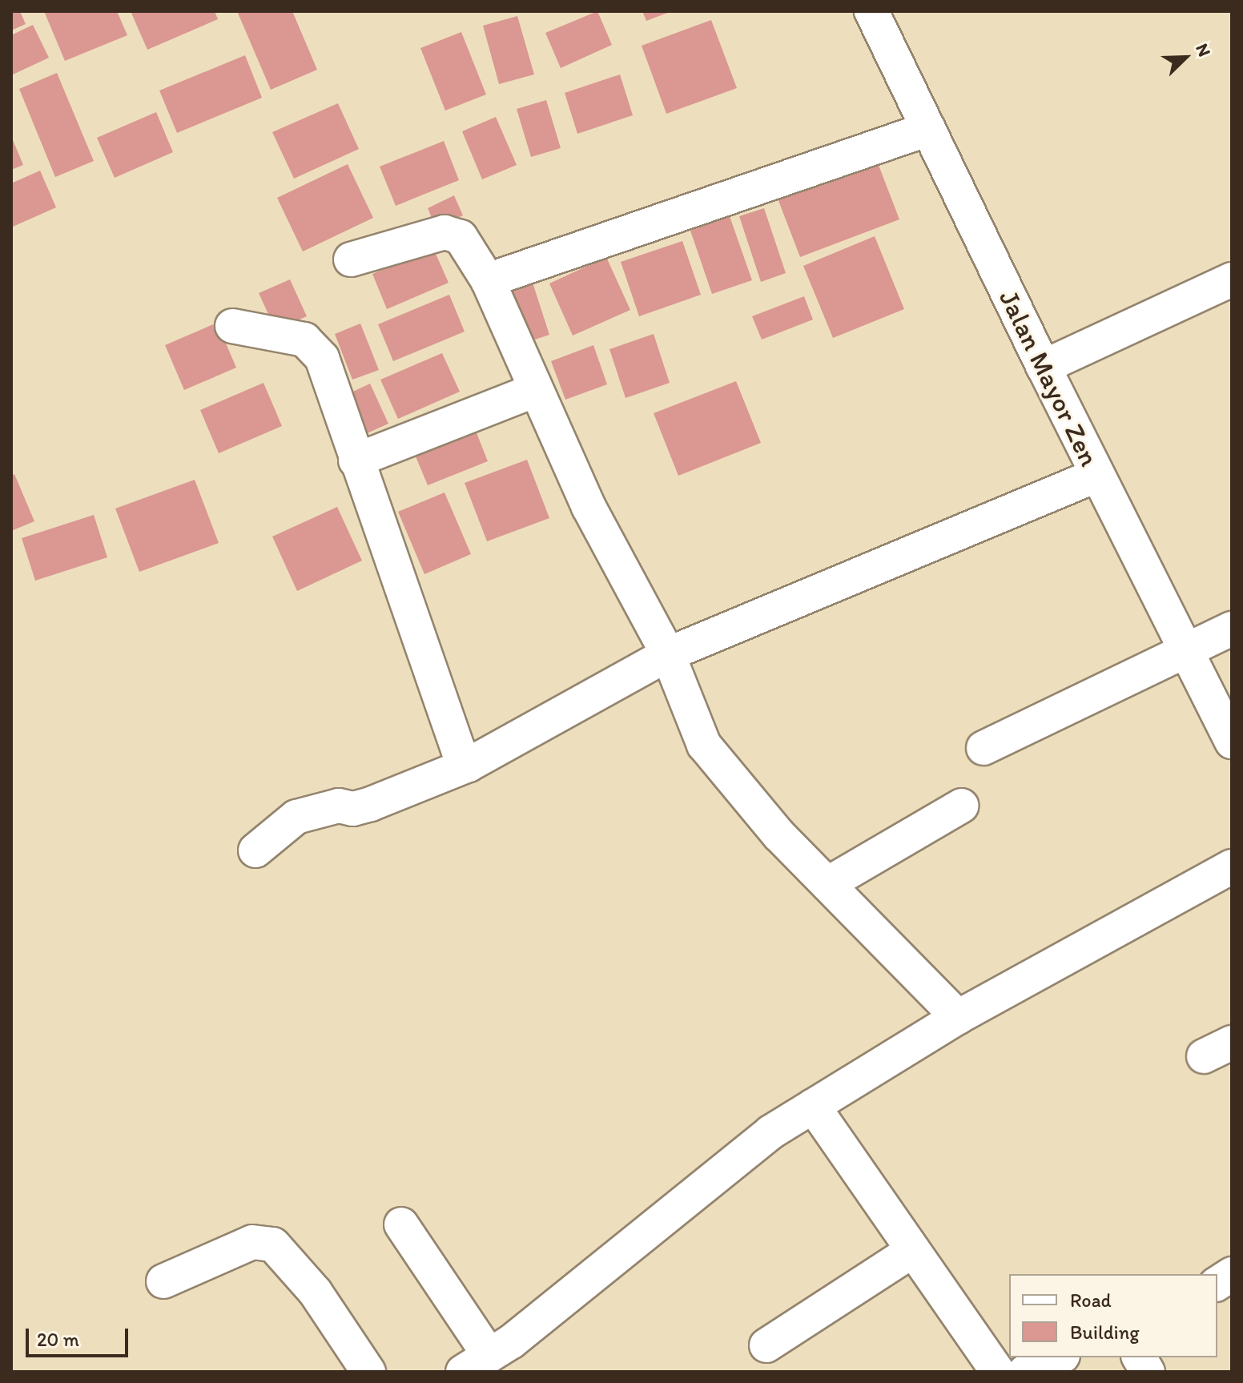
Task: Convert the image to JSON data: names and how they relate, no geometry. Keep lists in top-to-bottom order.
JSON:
{
  "streets": {
    "street": ["Jalan Mayor Zen"]
  },
  "legend": ["Road", "Building"],
  "scale_bar": "20 m",
  "north": "top right"
}
